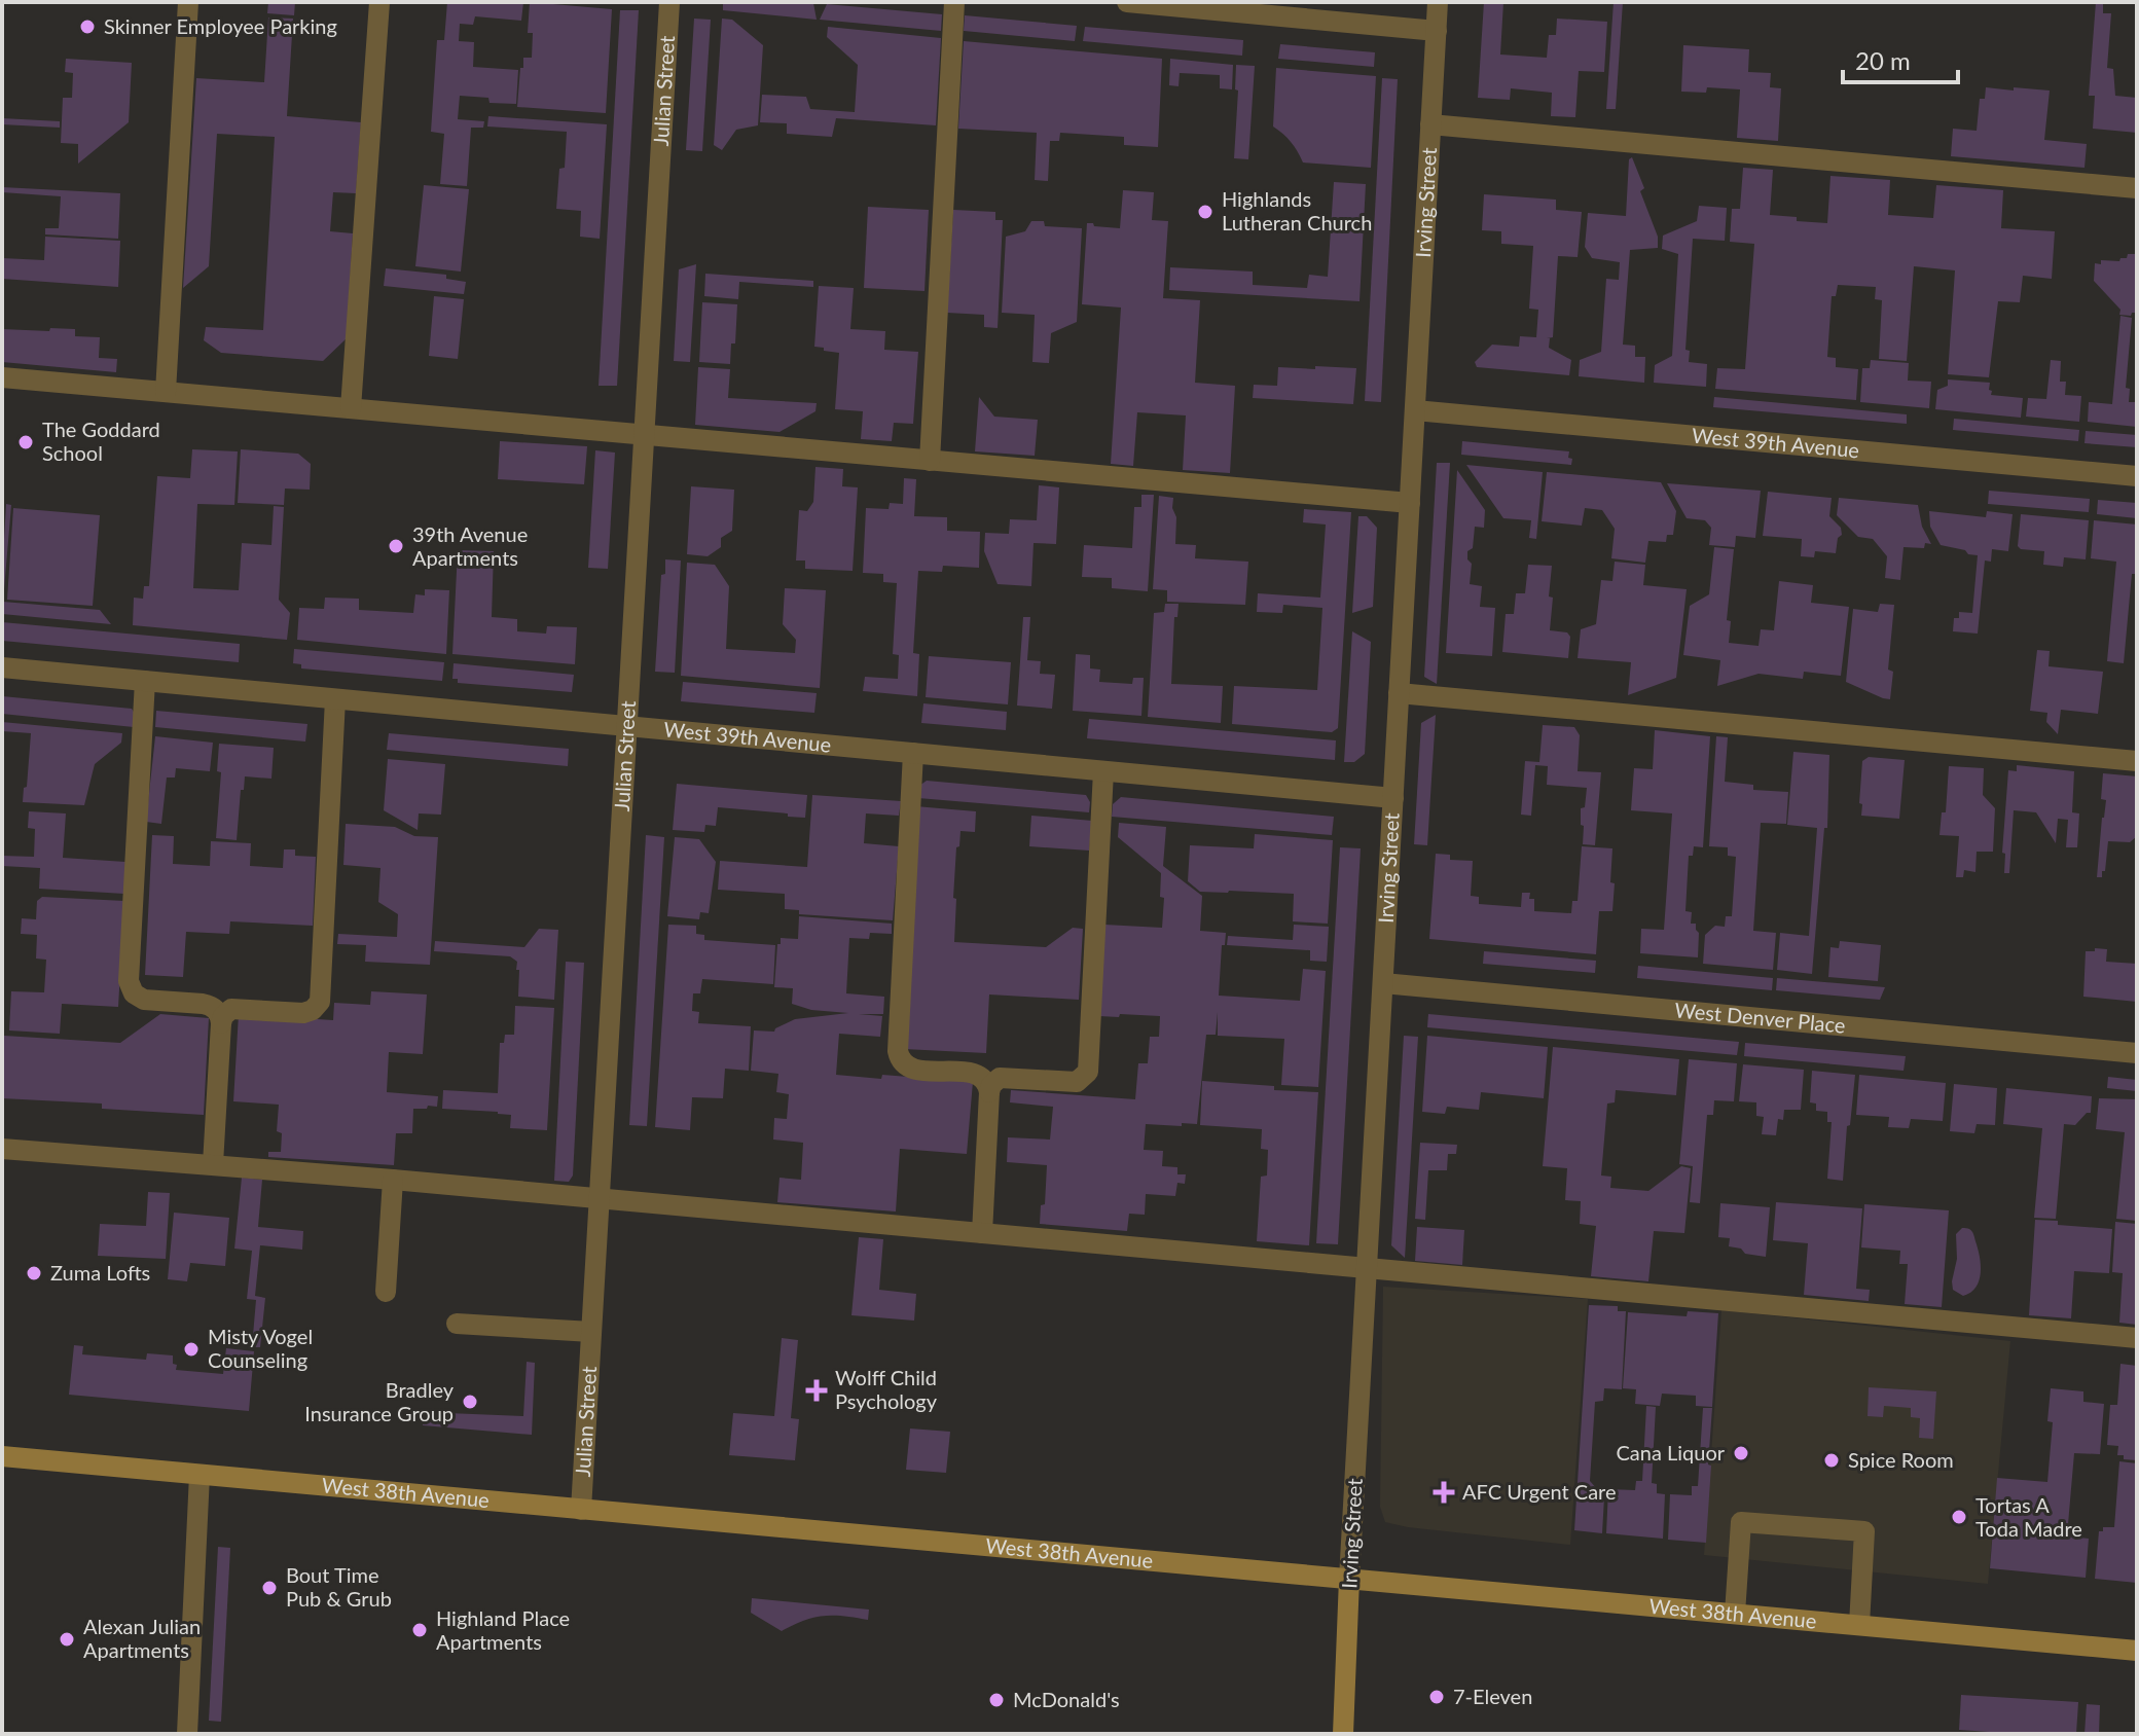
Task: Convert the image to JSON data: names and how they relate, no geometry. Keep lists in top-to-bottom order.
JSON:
{
  "streets": {
    "main road": ["Irving Street", "West 38th Avenue"],
    "street": ["Julian Street", "West 39th Avenue", "West Denver Place"]
  },
  "crossings": [
    ["Julian Street", "West 39th Avenue"],
    ["Julian Street", "West 38th Avenue"],
    ["Irving Street", "West 39th Avenue"],
    ["Irving Street", "West Denver Place"],
    ["Irving Street", "West 38th Avenue"]
  ],
  "places": {
    "other": [
      "Skinner Employee Parking",
      "Highlands Lutheran Church",
      "The Goddard School",
      "39th Avenue Apartments",
      "Zuma Lofts",
      "Misty Vogel Counseling",
      "Bradley Insurance Group",
      "Cana Liquor",
      "Spice Room",
      "Tortas A Toda Madre",
      "Bout Time Pub & Grub",
      "Highland Place Apartments",
      "Alexan Julian Apartments",
      "7-Eleven",
      "McDonald's"
    ],
    "health": ["Wolff Child Psychology", "AFC Urgent Care"]
  },
  "scale_bar": "20 m"
}
